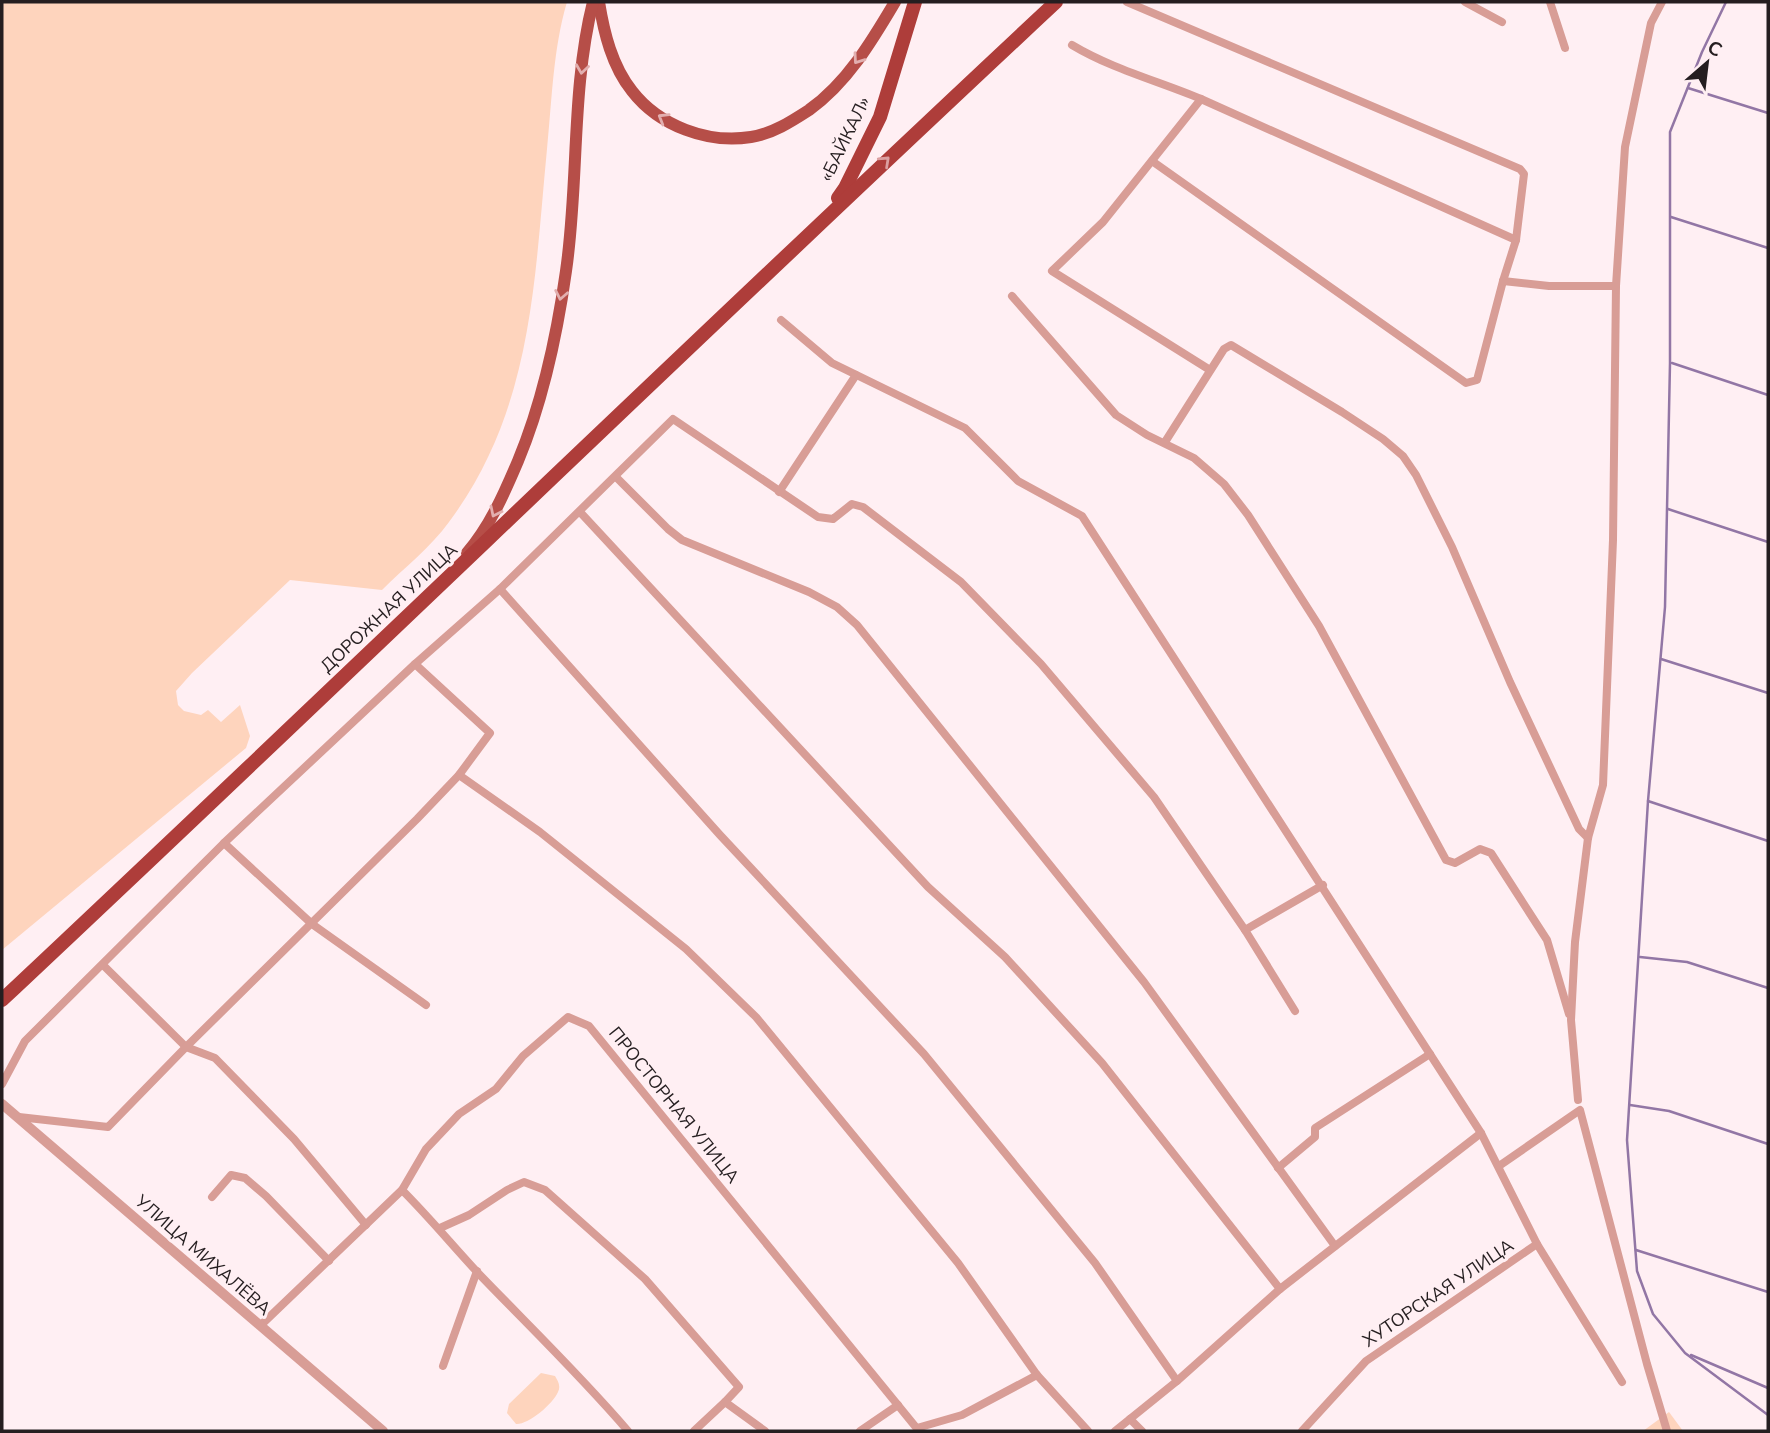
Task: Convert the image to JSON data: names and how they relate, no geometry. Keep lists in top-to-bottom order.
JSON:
{
  "streets": {
    "highway": ["«БАЙКАЛ»", "ДОРОЖНАЯ УЛИЦА"],
    "street": ["ПРОСТОРНАЯ УЛИЦА", "УЛИЦА МИХАЛЁВА", "ХУТОРСКАЯ УЛИЦА"]
  },
  "crossings": [
    ["«БАЙКАЛ»", "ДОРОЖНАЯ УЛИЦА"],
    ["ПРОСТОРНАЯ УЛИЦА", "УЛИЦА МИХАЛЁВА"]
  ],
  "north": "top right"
}
